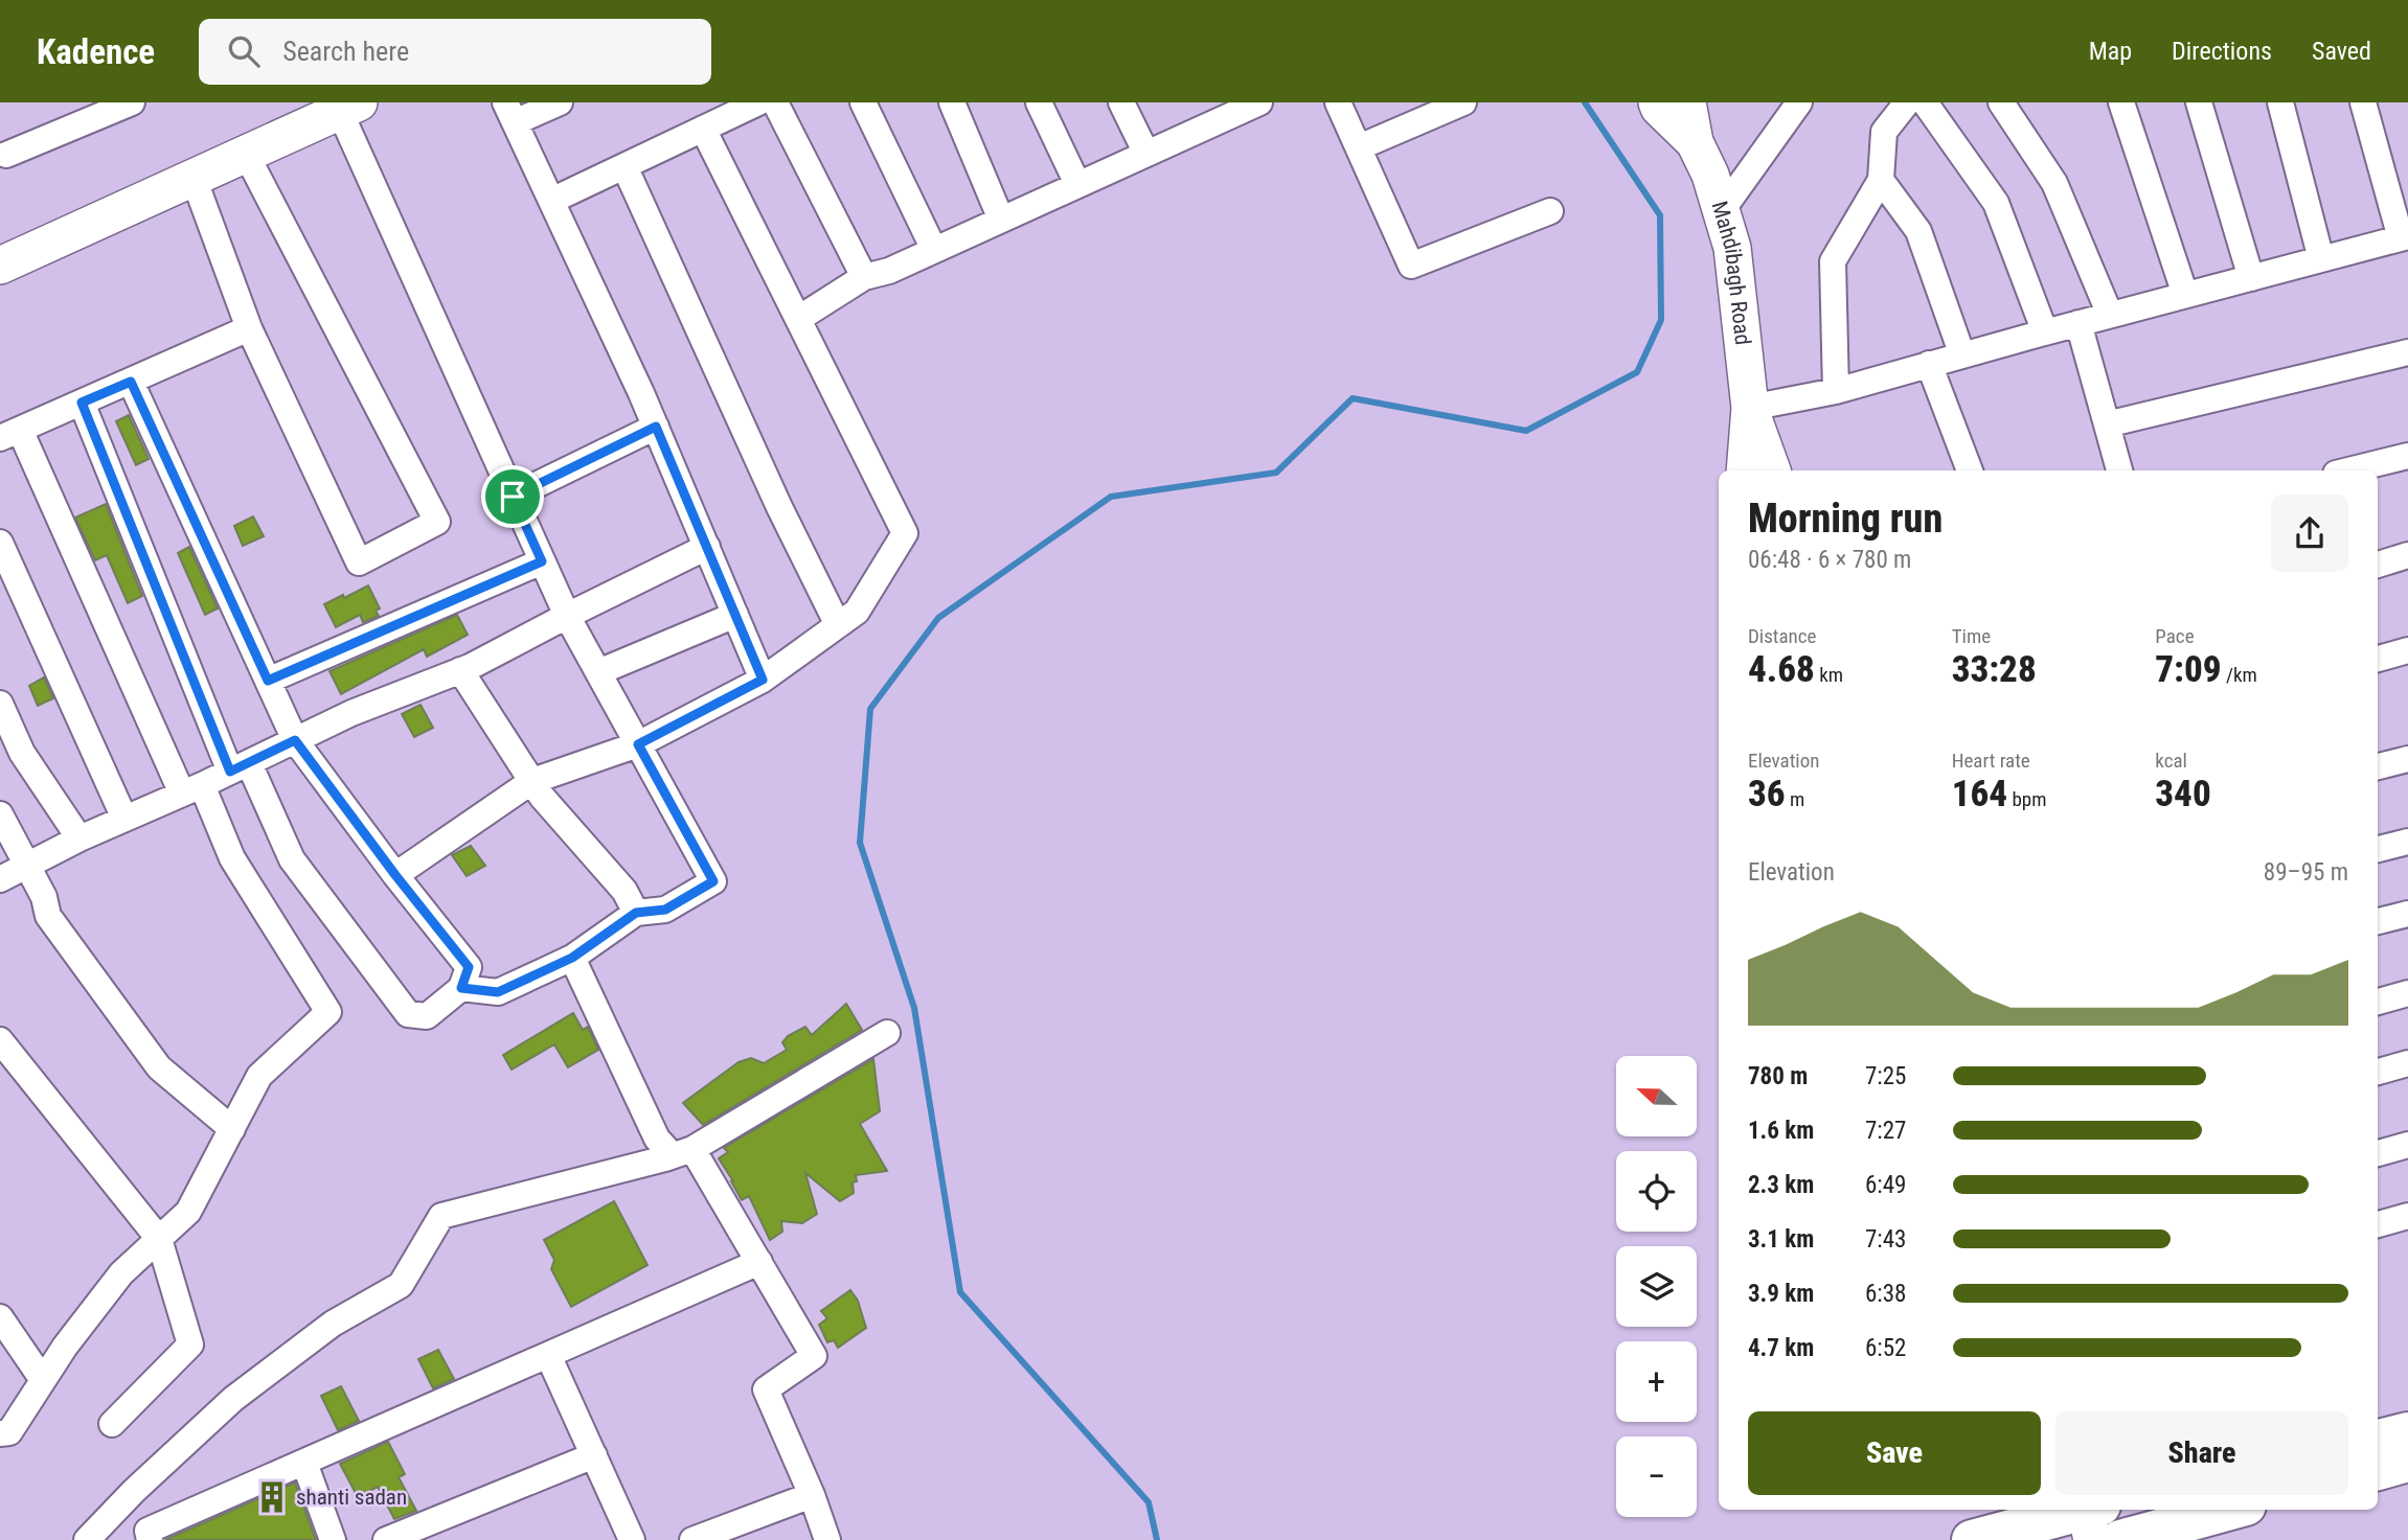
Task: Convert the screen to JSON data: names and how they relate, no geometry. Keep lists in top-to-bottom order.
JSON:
{
  "streets": {
    "street": ["Mahdibagh Road"]
  },
  "places": {
    "building": ["shanti sadan"]
  },
  "north": "left",
  "page": {
    "header": "Kadence",
    "search": "Search here",
    "nav": ["Map", "Directions", "Saved"],
    "heading": ["Morning run", "06:48 · 6 × 780 m"],
    "stats": [
      ["Distance", "4.68 km"],
      ["Time", "33:28"],
      ["Pace", "7:09 /km"],
      ["Elevation", "36 m"],
      ["Heart rate", "164 bpm"],
      ["kcal", "340"]
    ],
    "chart": ["Elevation", "89–95 m"],
    "list": [
      {
        "name": "780 m",
        "note": "7:25"
      },
      {
        "name": "1.6 km",
        "note": "7:27"
      },
      {
        "name": "2.3 km",
        "note": "6:49"
      },
      {
        "name": "3.1 km",
        "note": "7:43"
      },
      {
        "name": "3.9 km",
        "note": "6:38"
      },
      {
        "name": "4.7 km",
        "note": "6:52"
      }
    ],
    "map_buttons": ["+", "−"],
    "buttons": ["Save", "Share"]
  }
}
